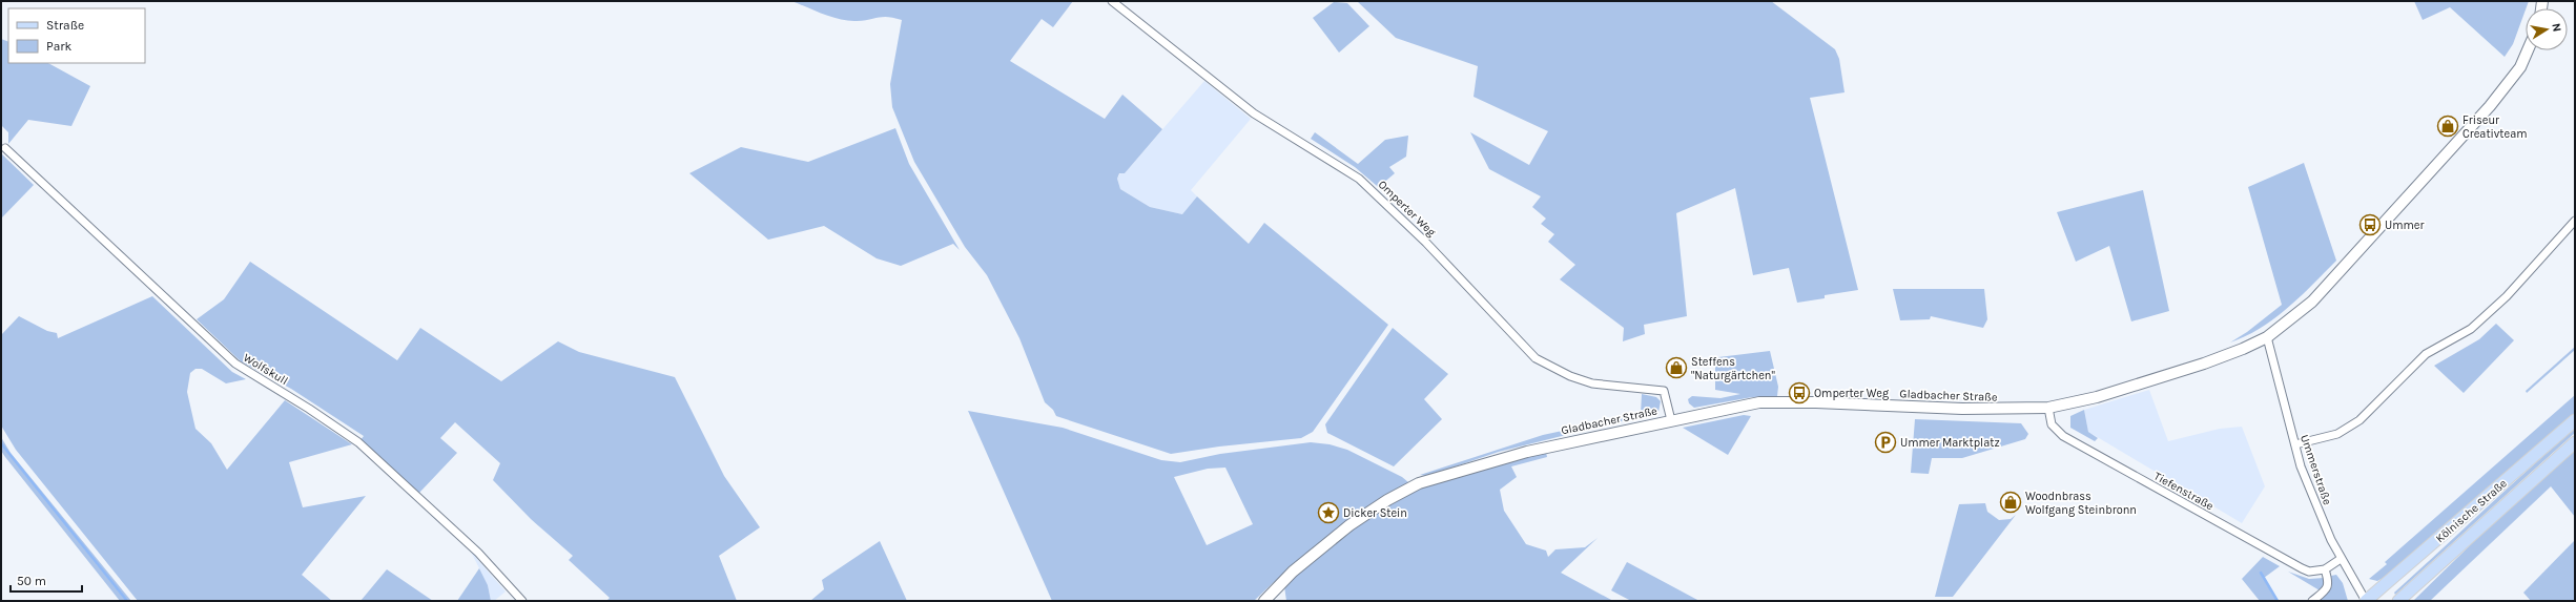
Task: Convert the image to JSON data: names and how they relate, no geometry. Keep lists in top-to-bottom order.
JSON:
{
  "streets": {
    "main road": ["Gladbacher Straße", "Kölnische Straße"],
    "street": [
      "Omperter Weg",
      "Wolfskull",
      "Ummerstraße",
      "Tiefenstraße"
    ]
  },
  "crossings": [
    ["Omperter Weg", "Gladbacher Straße"],
    ["Gladbacher Straße", "Ummerstraße"],
    ["Gladbacher Straße", "Tiefenstraße"],
    ["Ummerstraße", "Kölnische Straße"]
  ],
  "places": {
    "shop": ["Friseur Creativteam", "Steffens \"Naturgärtchen\"", "Woodnbrass Wolfgang Steinbronn"],
    "bus stop": ["Ummer", "Omperter Weg"],
    "parking": ["Ummer Marktplatz"],
    "place": ["Dicker Stein"]
  },
  "legend": ["Straße", "Park"],
  "scale_bar": "50 m",
  "north": "right"
}
